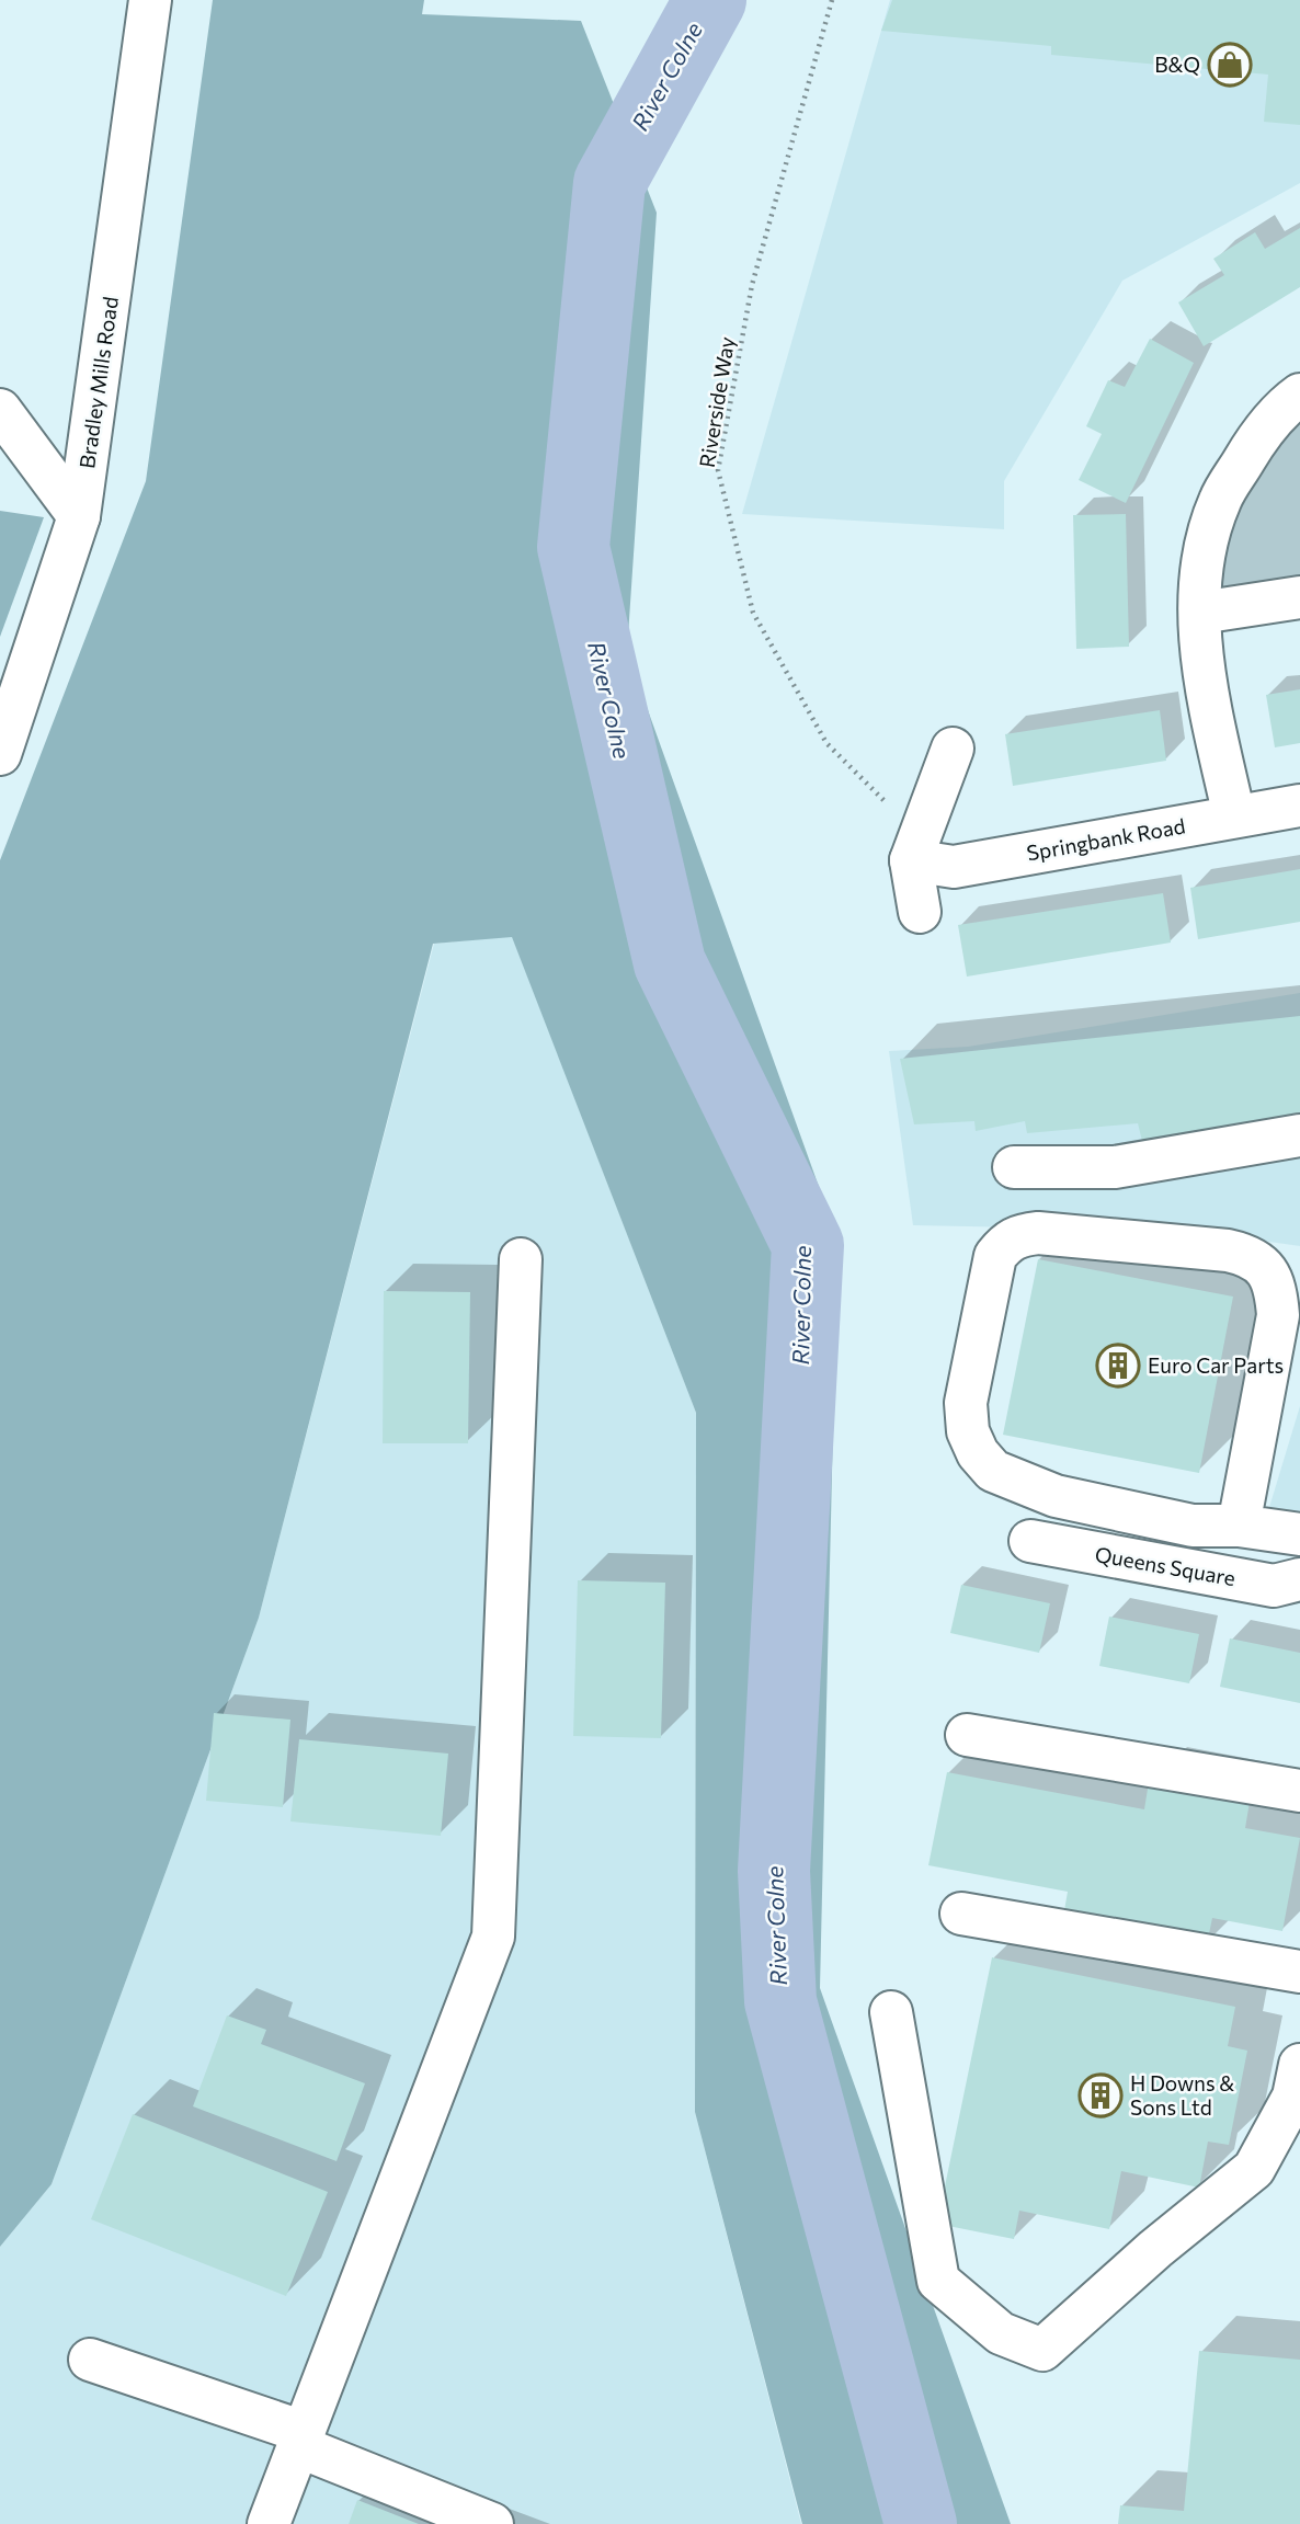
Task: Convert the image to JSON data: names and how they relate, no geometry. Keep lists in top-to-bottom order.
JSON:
{
  "streets": {
    "street": ["Bradley Mills Road", "Springbank Road", "Queens Square"],
    "path": ["Riverside Way"]
  },
  "crossings": [
    ["Riverside Way", "Springbank Road"]
  ],
  "water": ["River Colne"],
  "places": {
    "shop": ["B&Q"],
    "building": ["Euro Car Parts", "H Downs & Sons Ltd"]
  }
}
